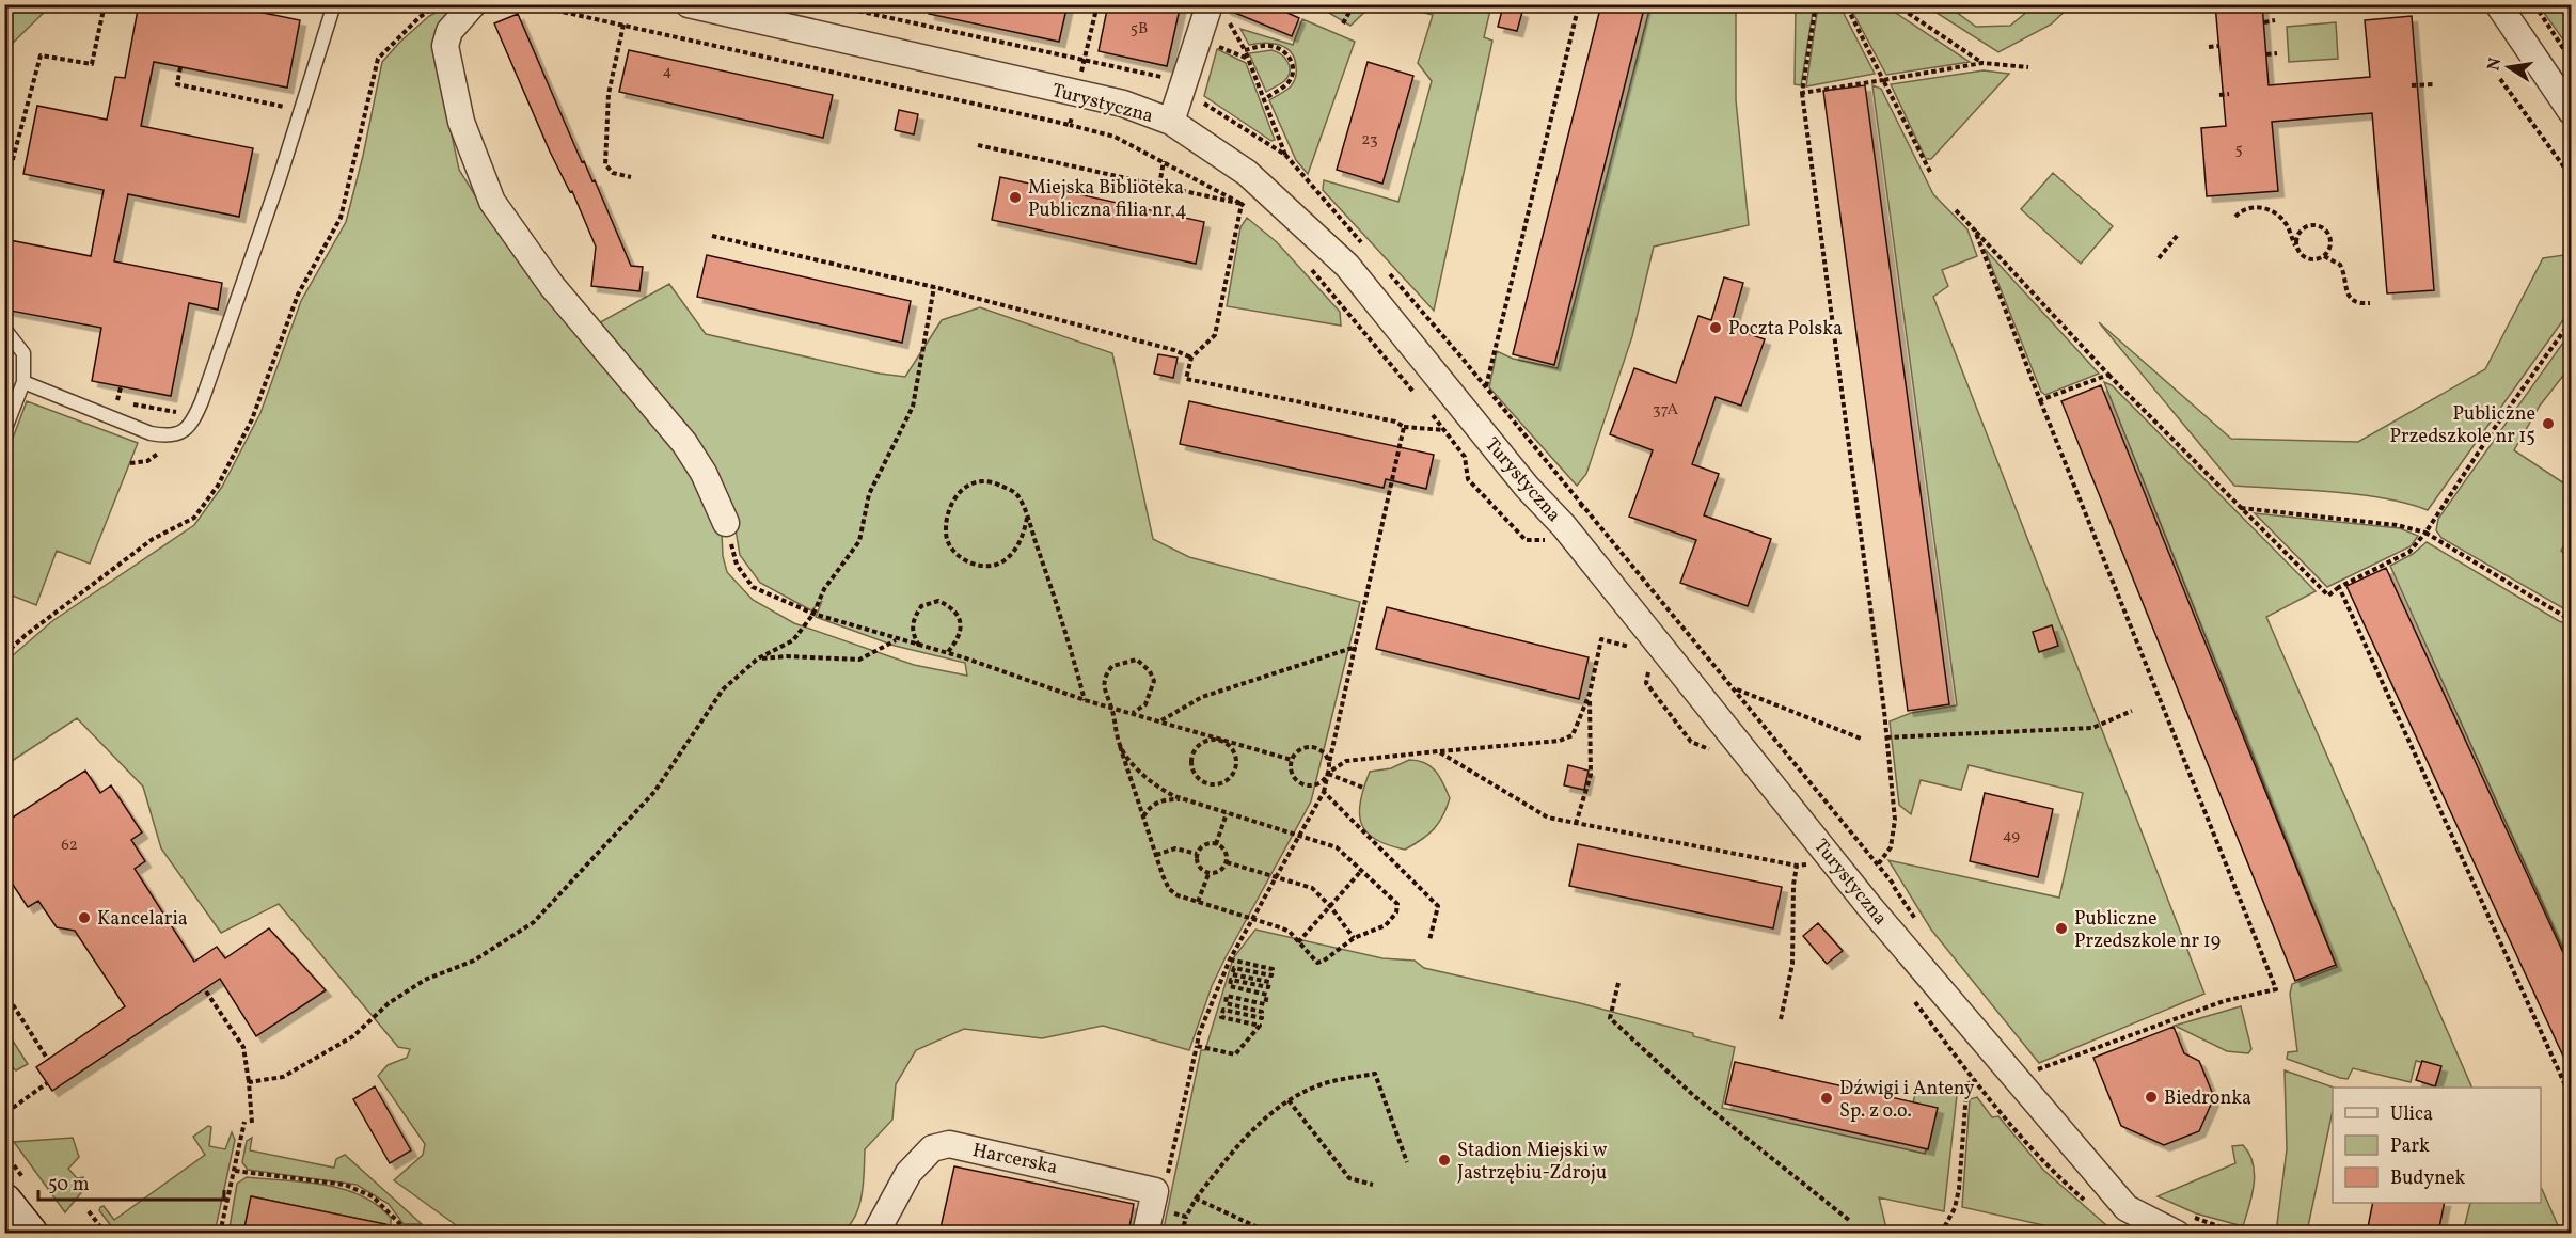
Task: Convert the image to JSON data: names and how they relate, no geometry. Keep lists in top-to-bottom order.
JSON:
{
  "streets": {
    "street": ["Turystyczna", "Harcerska"]
  },
  "places": [
    "Miejska Biblioteka Publiczna filia nr 4",
    "Poczta Polska",
    "Publiczne Przedszkole nr 15",
    "Kancelaria",
    "Publiczne Przedszkole nr 19",
    "Biedronka",
    "Dźwigi i Anteny Sp. z o.o.",
    "Stadion Miejski w Jastrzębiu-Zdroju"
  ],
  "house_numbers": [
    "5B",
    "4",
    "23",
    "5",
    "37A",
    "49",
    "62"
  ],
  "legend": ["Ulica", "Park", "Budynek"],
  "scale_bar": "50 m",
  "north": "left"
}
